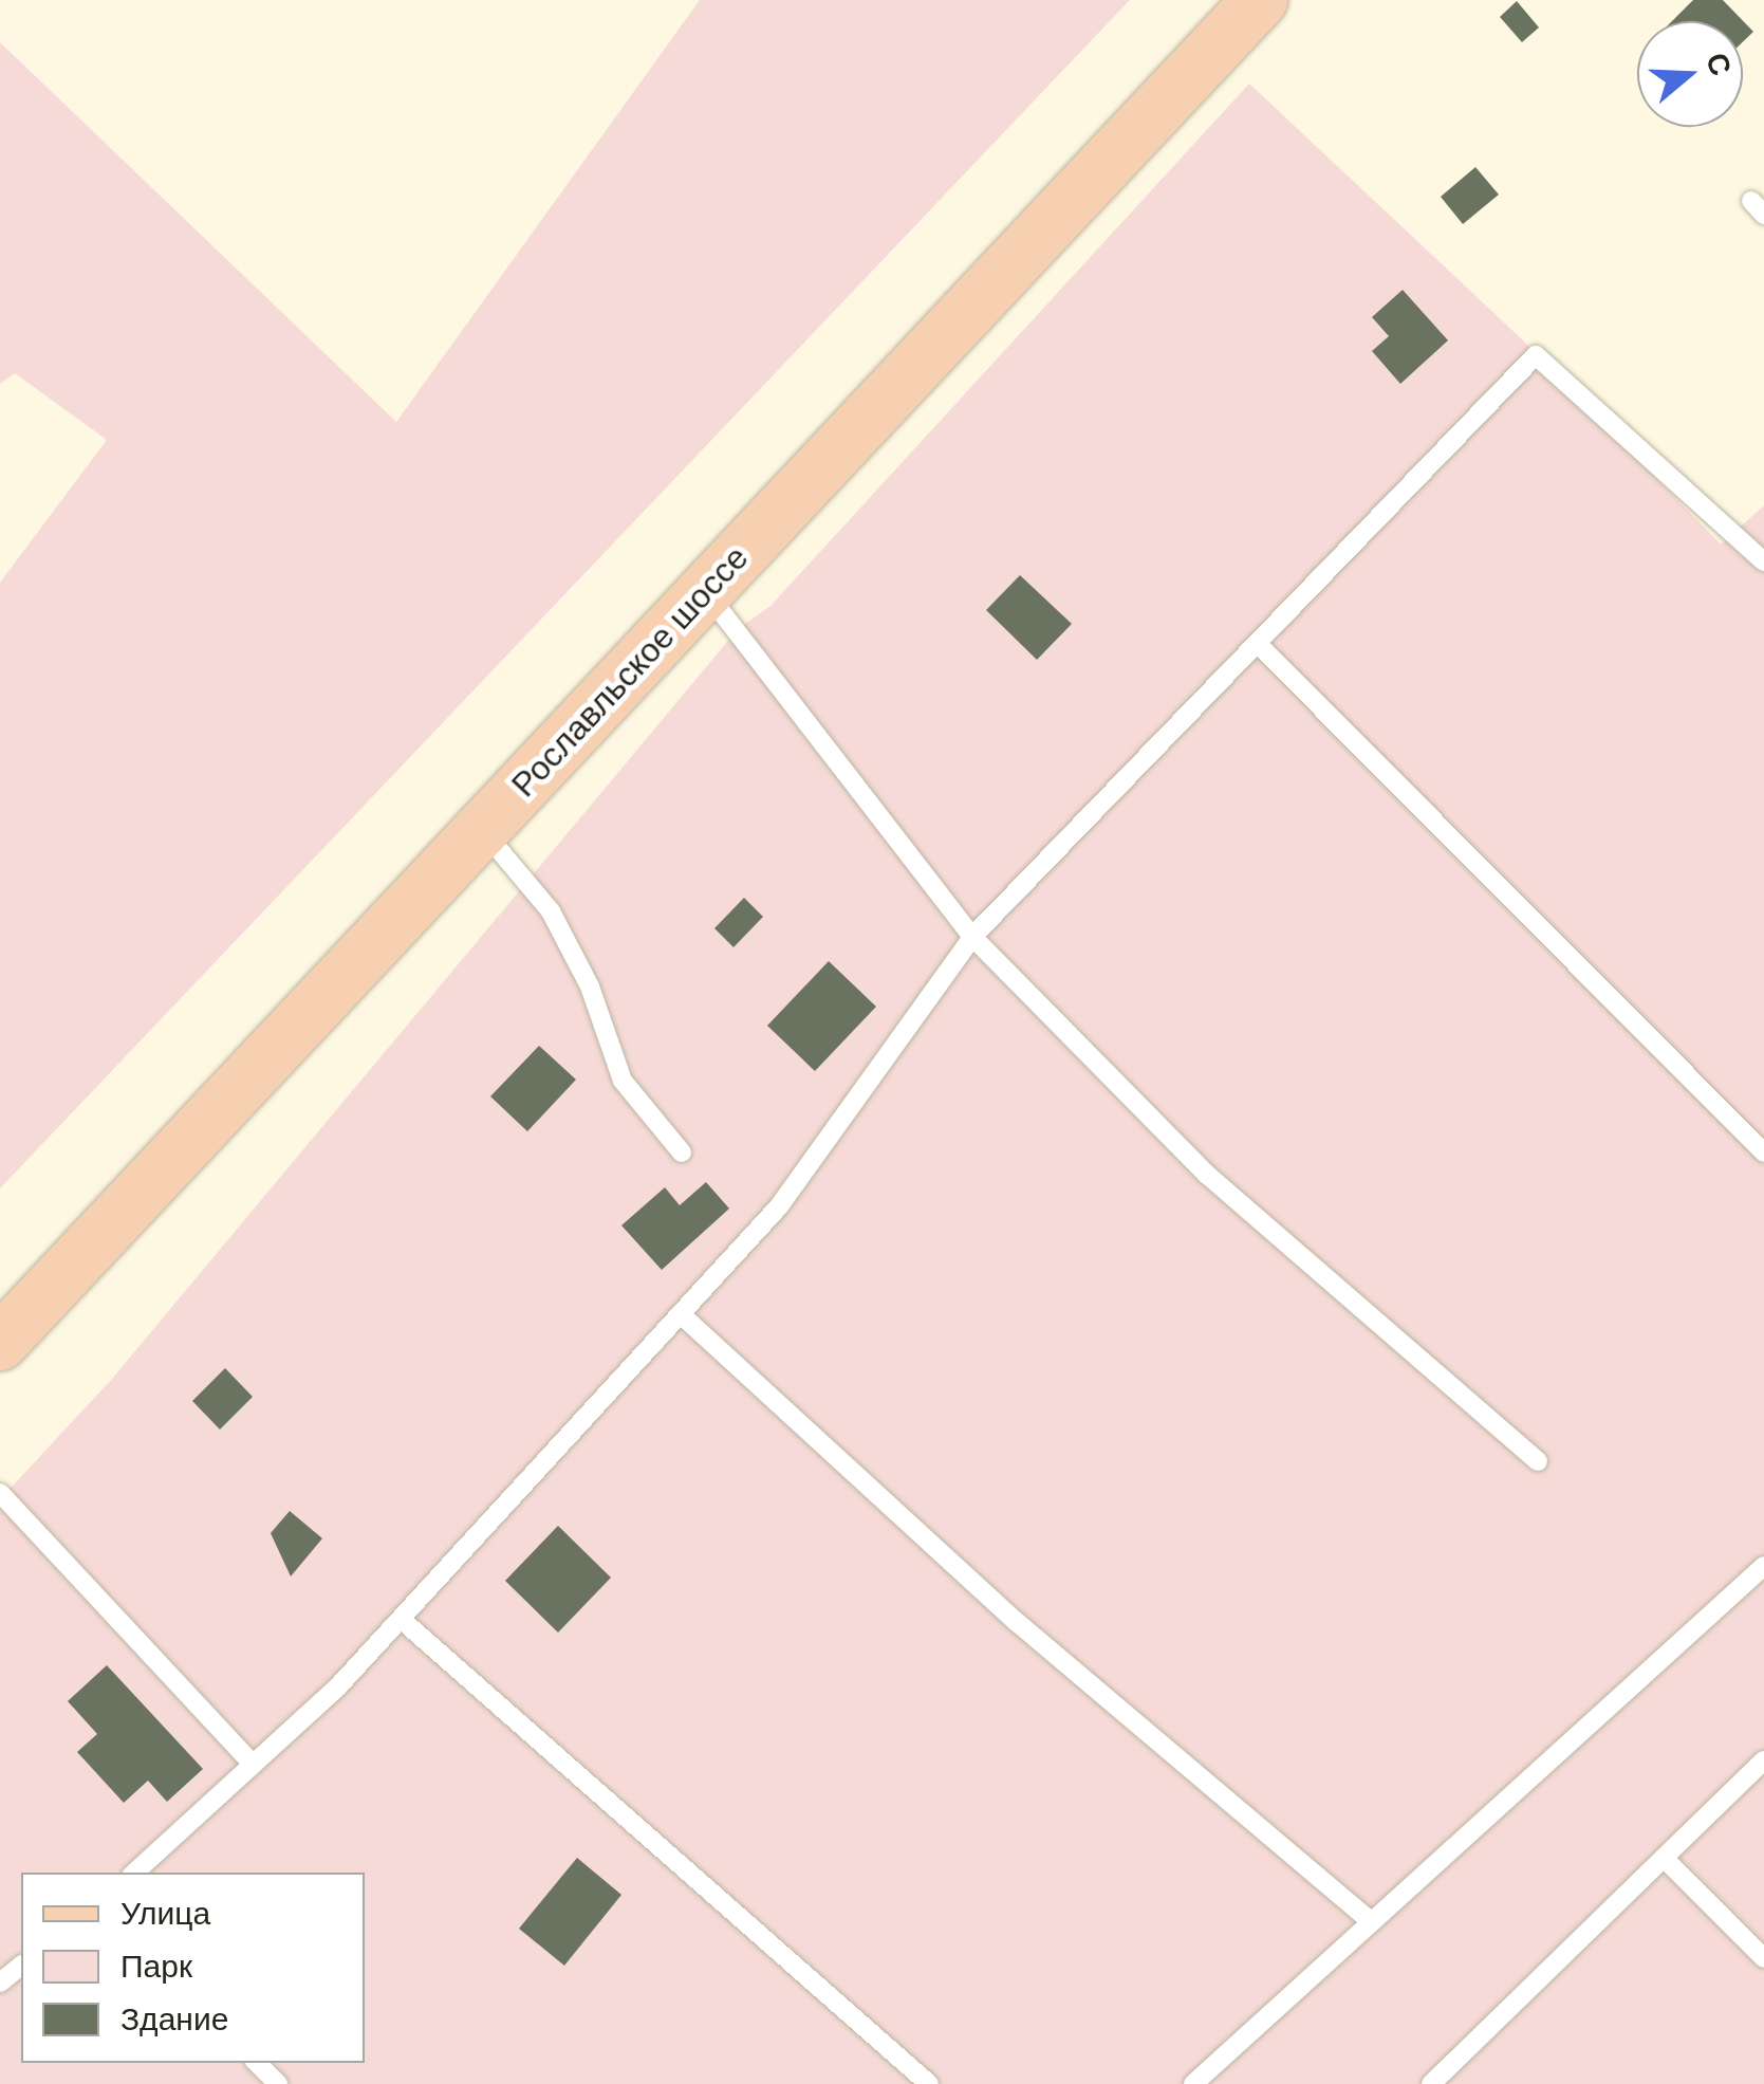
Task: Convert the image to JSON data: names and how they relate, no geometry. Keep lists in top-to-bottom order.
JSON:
{
  "streets": {
    "main road": ["Рославльское шоссе"]
  },
  "legend": ["Улица", "Парк", "Здание"],
  "north": "right"
}
